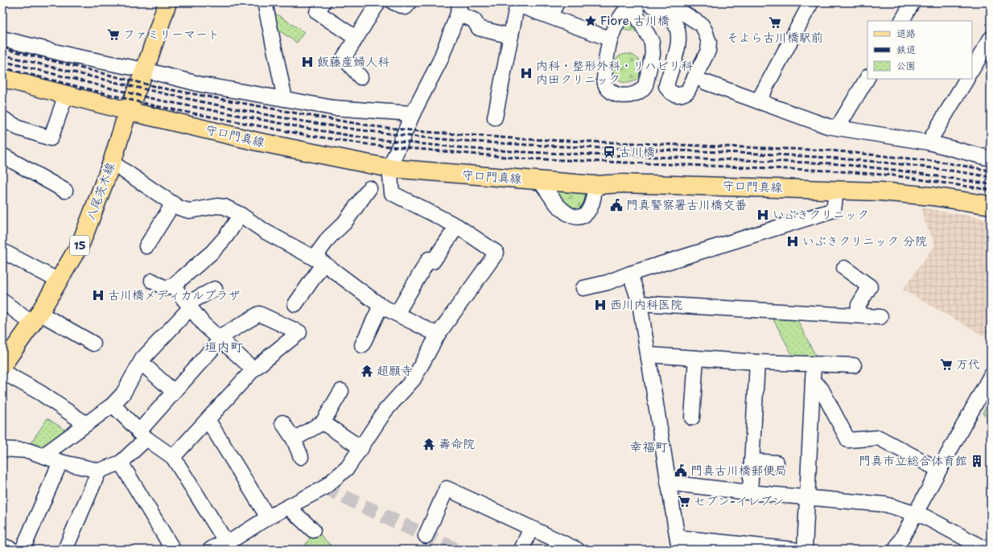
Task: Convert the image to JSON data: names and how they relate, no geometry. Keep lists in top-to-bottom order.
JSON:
{
  "streets": {
    "main road": ["守口門真線", "八尾茨木線", "15"]
  },
  "crossings": [
    ["守口門真線", "八尾茨木線"]
  ],
  "districts": ["垣内町", "幸福町"],
  "places": {
    "place": ["Fiore 古川橋"],
    "supermarket": [
      "そよら古川橋駅前",
      "ファミリーマート",
      "万代",
      "セブン-イレブン"
    ],
    "hospital": [
      "飯藤産婦人科",
      "内科・整形外科・リハビリ科 内田クリニック",
      "いぶきクリニック",
      "いぶきクリニック 分院",
      "古川橋メディカルプラザ",
      "西川内科医院"
    ],
    "station": ["古川橋"],
    "public building": ["門真警察署古川橋交番", "門真古川橋郵便局"],
    "temple": ["超願寺", "壽命院"],
    "building": ["門真市立総合体育館"]
  },
  "legend": ["道路", "鉄道", "公園"]
}
